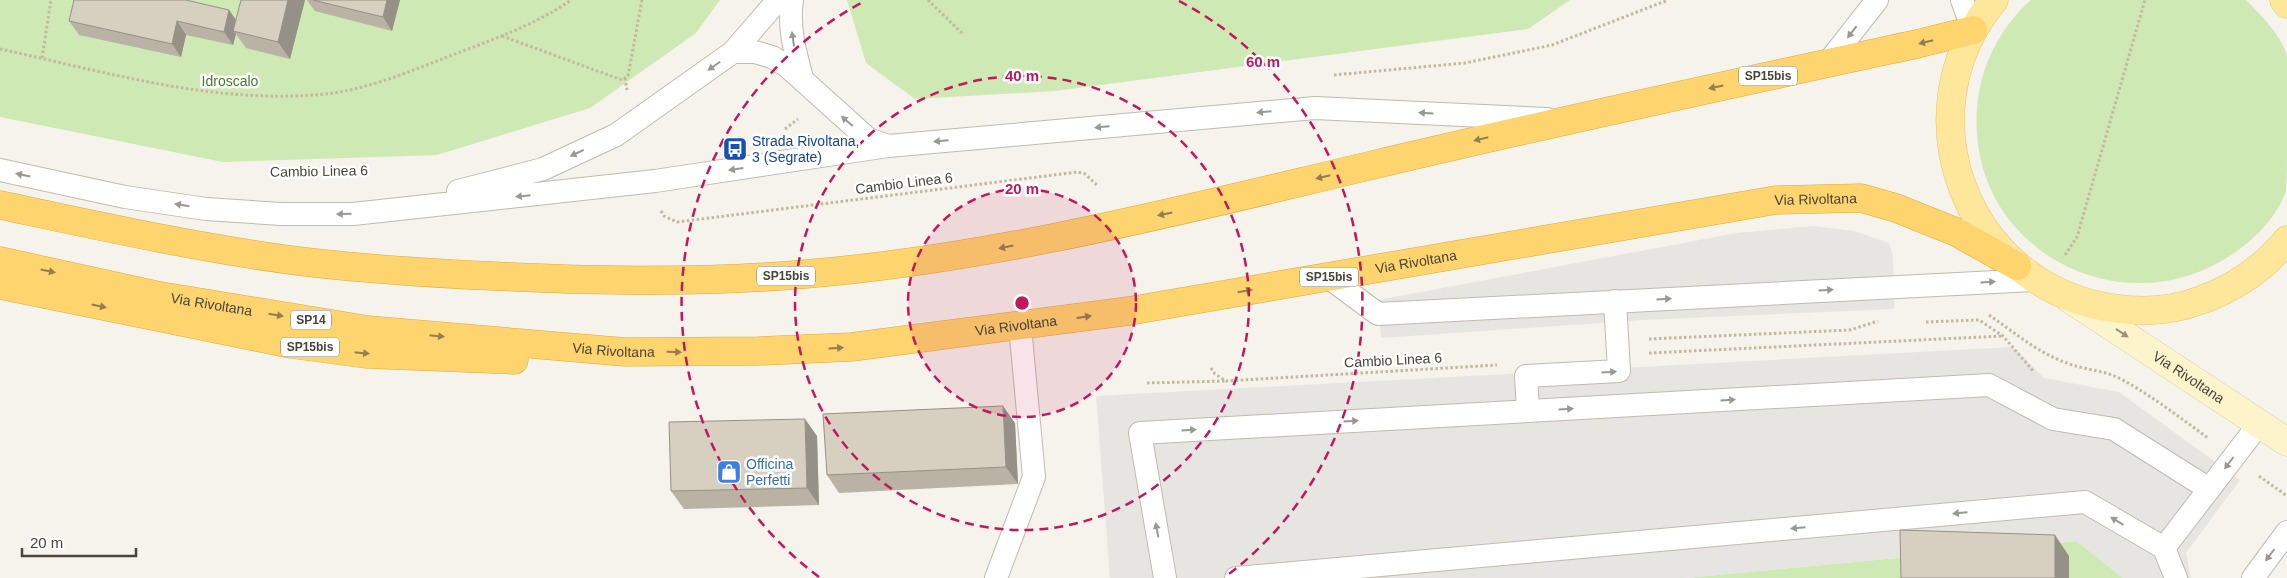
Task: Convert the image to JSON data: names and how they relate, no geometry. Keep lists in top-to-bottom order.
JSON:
{
  "streets": {
    "highway": ["SP15bis", "Via Rivoltana", "SP14"],
    "path": ["Cambio Linea 6"]
  },
  "crossings": [
    ["SP15bis", "Via Rivoltana"]
  ],
  "one_way": ["Via Rivoltana"],
  "parks": ["Idroscalo"],
  "places": {
    "bus stop": ["Strada Rivoltana, 3 (Segrate)"],
    "shop": ["Officina Perfetti"]
  },
  "scale_bar": "20 m",
  "rings": ["60 m", "40 m", "20 m"]
}
